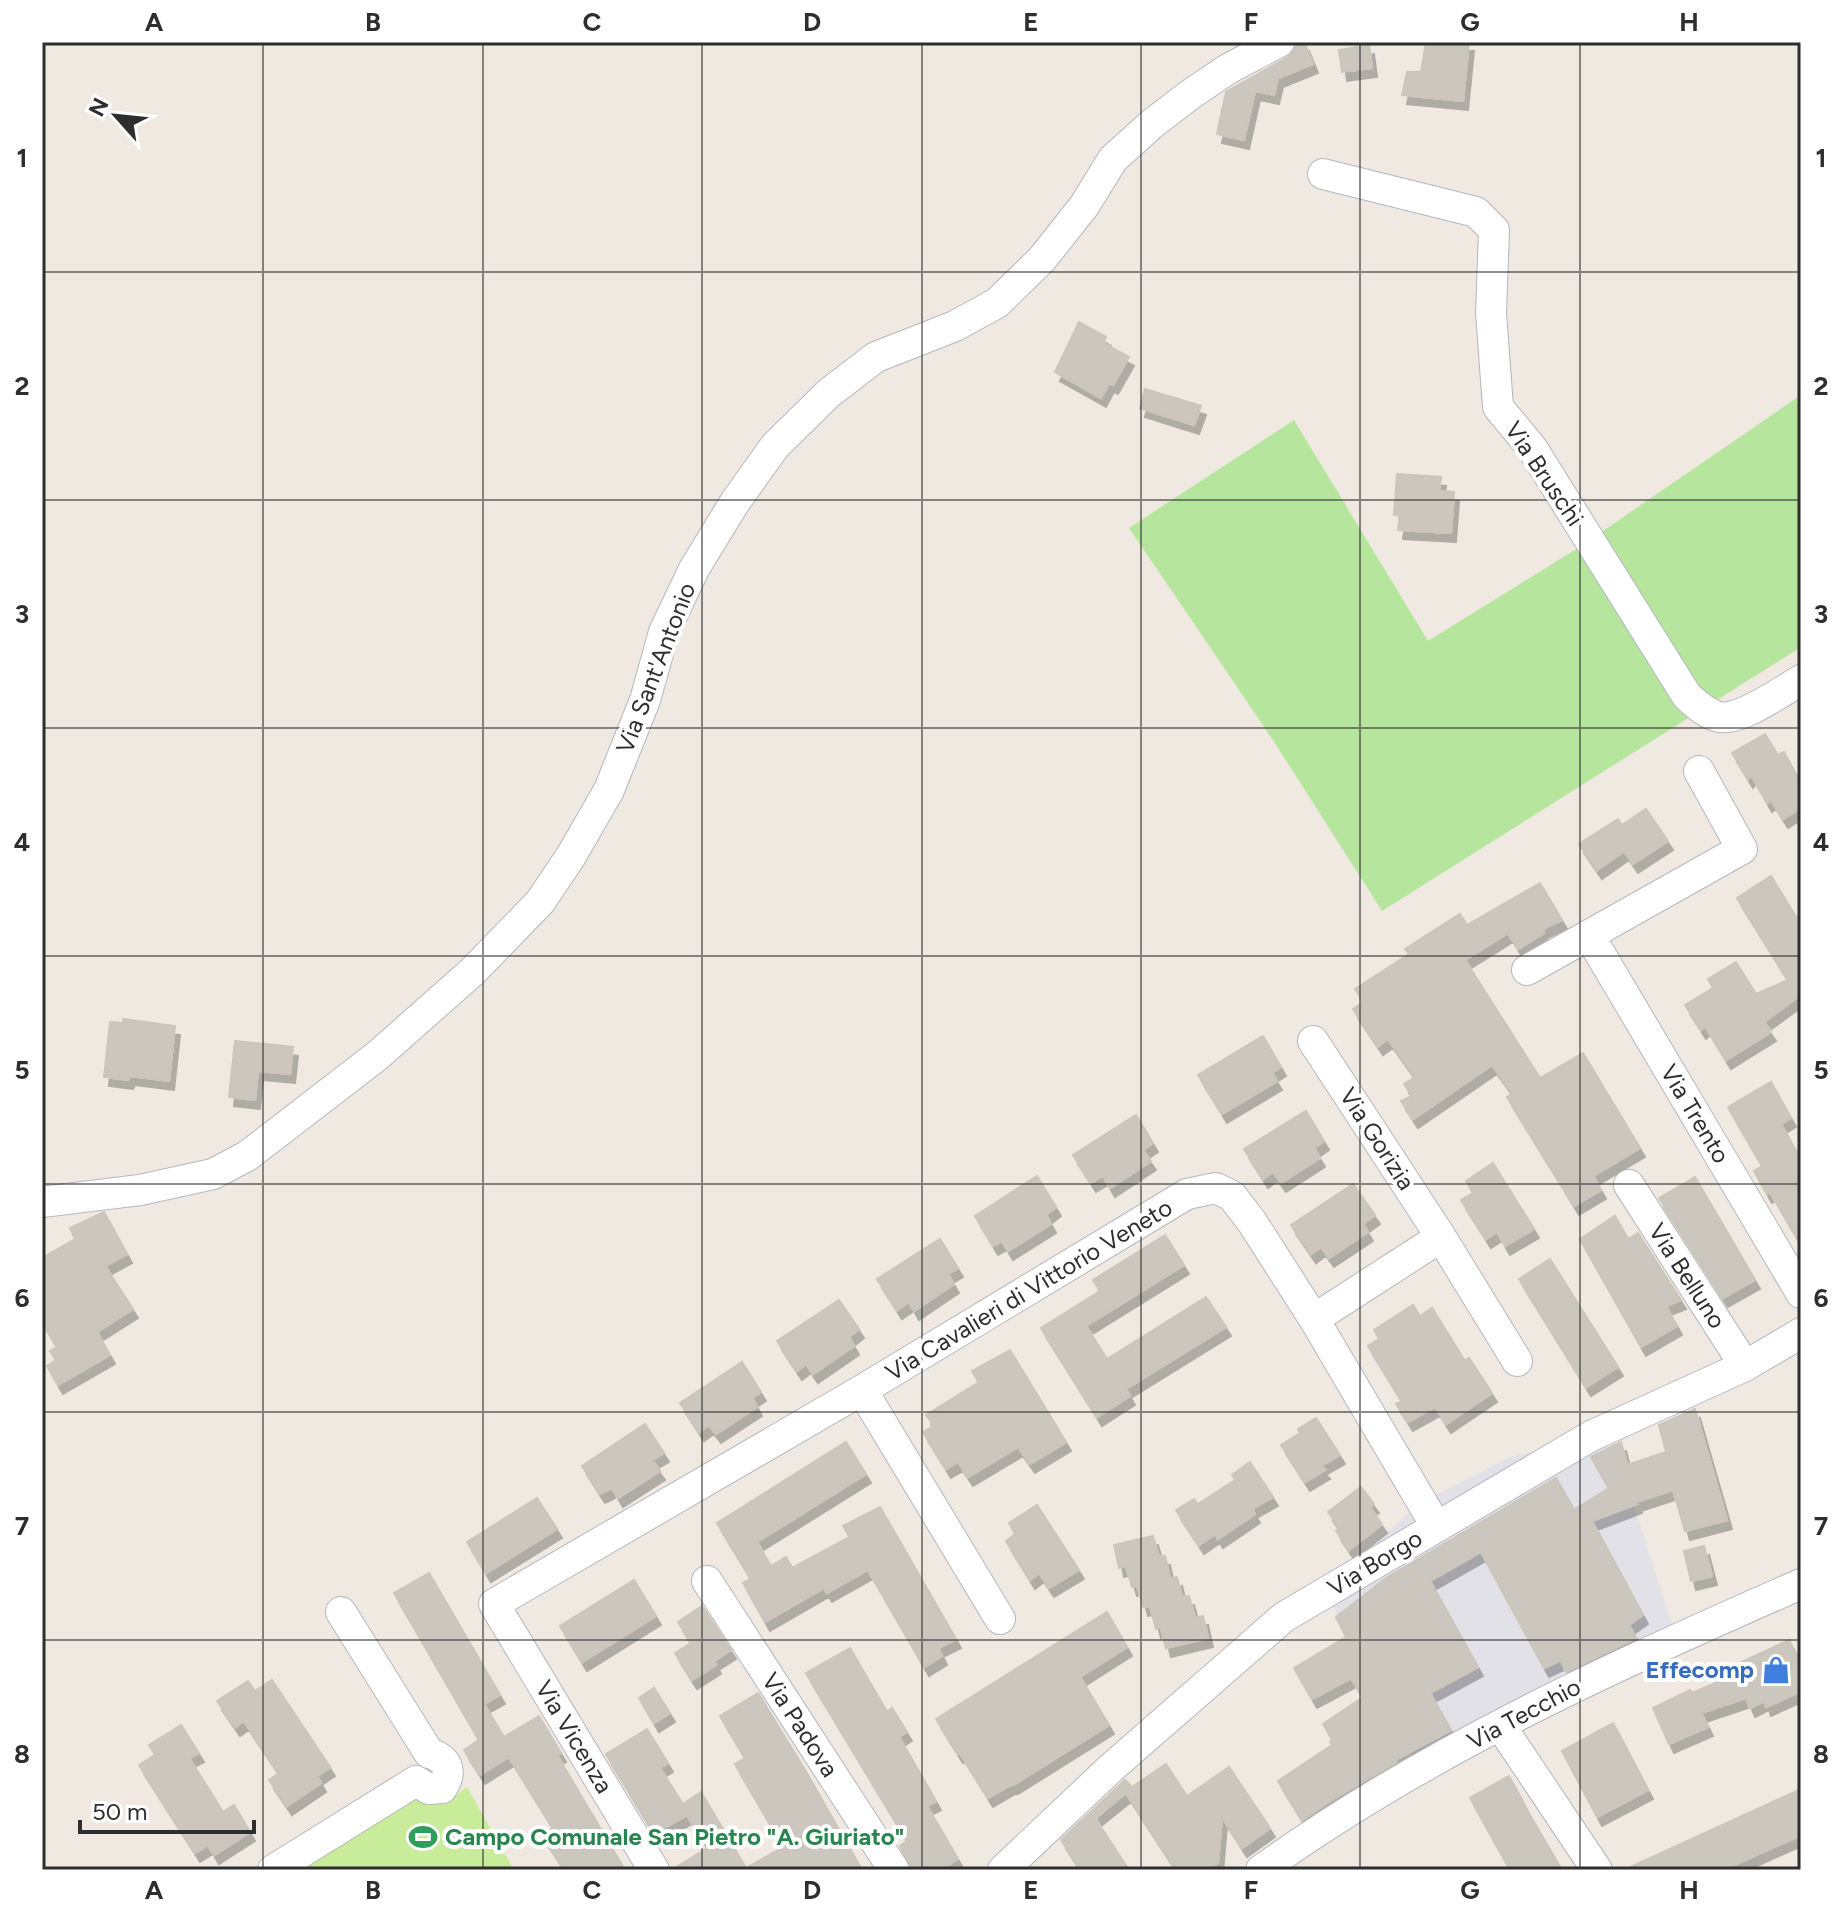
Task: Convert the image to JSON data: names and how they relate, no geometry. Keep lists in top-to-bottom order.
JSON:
{
  "streets": {
    "street": [
      "Via Bruschi",
      "Via Sant'Antonio",
      "Via Trento",
      "Via Gorizia",
      "Via Belluno",
      "Via Cavalieri di Vittorio Veneto",
      "Via Borgo",
      "Via Tecchio",
      "Via Padova",
      "Via Vicenza"
    ]
  },
  "crossings": [
    ["Via Belluno", "Via Borgo"],
    ["Via Cavalieri di Vittorio Veneto", "Via Borgo"],
    ["Via Cavalieri di Vittorio Veneto", "Via Vicenza"]
  ],
  "places": {
    "shop": ["Effecomp"],
    "sports": ["Campo Comunale San Pietro \"A. Giuriato\""]
  },
  "scale_bar": "50 m",
  "north": "top left",
  "grid": {
    "columns": [
      "A",
      "B",
      "C",
      "D",
      "E",
      "F",
      "G",
      "H"
    ],
    "rows": [
      "1",
      "2",
      "3",
      "4",
      "5",
      "6",
      "7",
      "8"
    ]
  }
}
